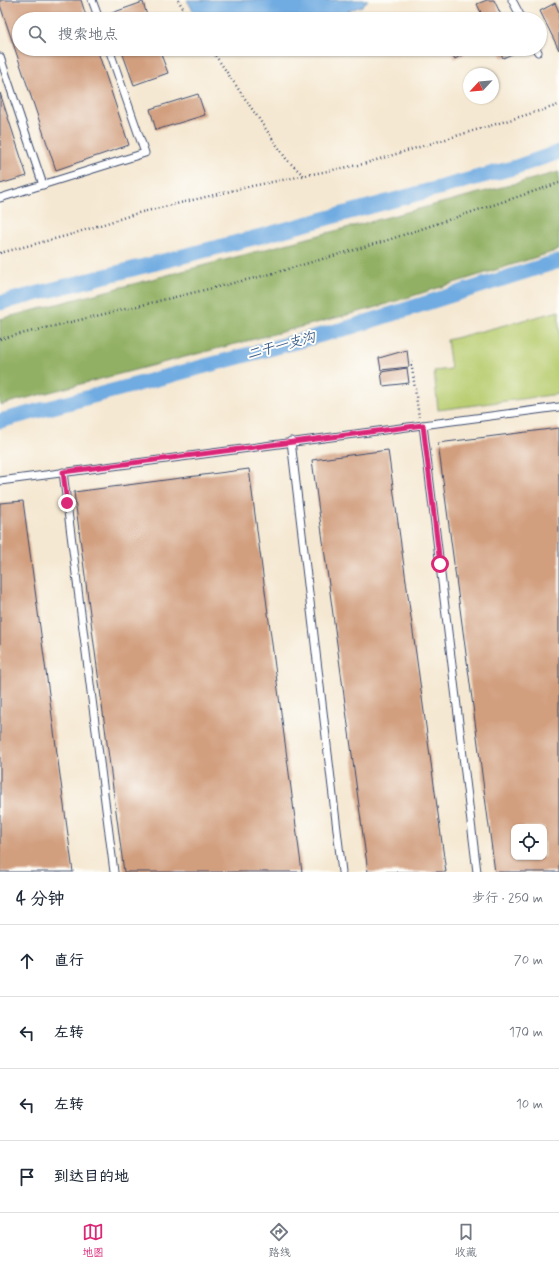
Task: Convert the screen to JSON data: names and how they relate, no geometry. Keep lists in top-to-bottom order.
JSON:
{
  "water": ["二干一支沟"],
  "north": "bottom left",
  "page": {
    "search": "搜索地点",
    "heading": ["4 分钟", "步行 · 250 m"],
    "list": [
      ["直行", "70 m"],
      ["左转", "170 m"],
      ["左转", "10 m"],
      "到达目的地"
    ],
    "nav": ["地图", "路线", "收藏"]
  }
}
